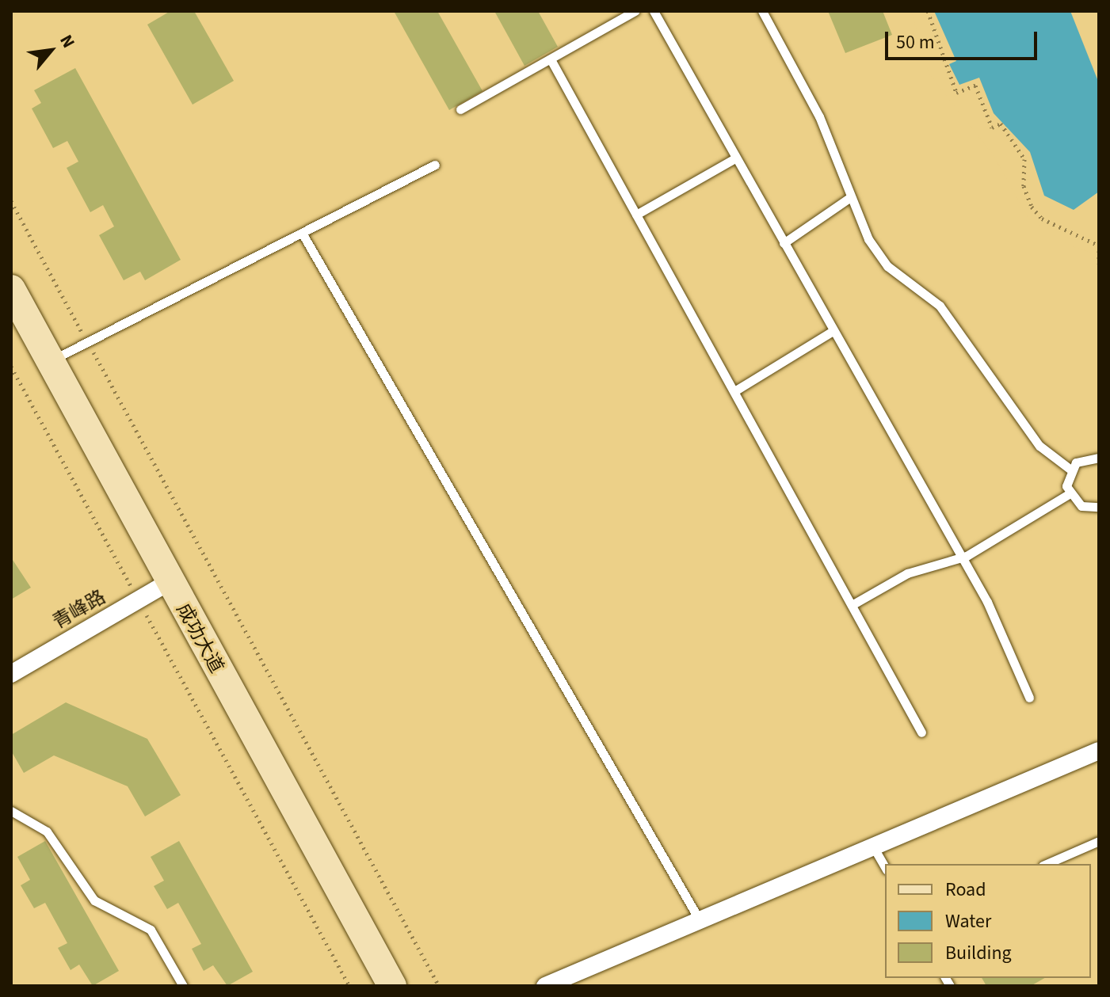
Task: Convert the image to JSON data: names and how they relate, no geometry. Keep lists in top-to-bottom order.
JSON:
{
  "streets": {
    "main road": ["成功大道"],
    "street": ["青峰路"]
  },
  "crossings": [
    ["青峰路", "成功大道"]
  ],
  "legend": ["Road", "Water", "Building"],
  "scale_bar": "50 m",
  "north": "top right"
}
